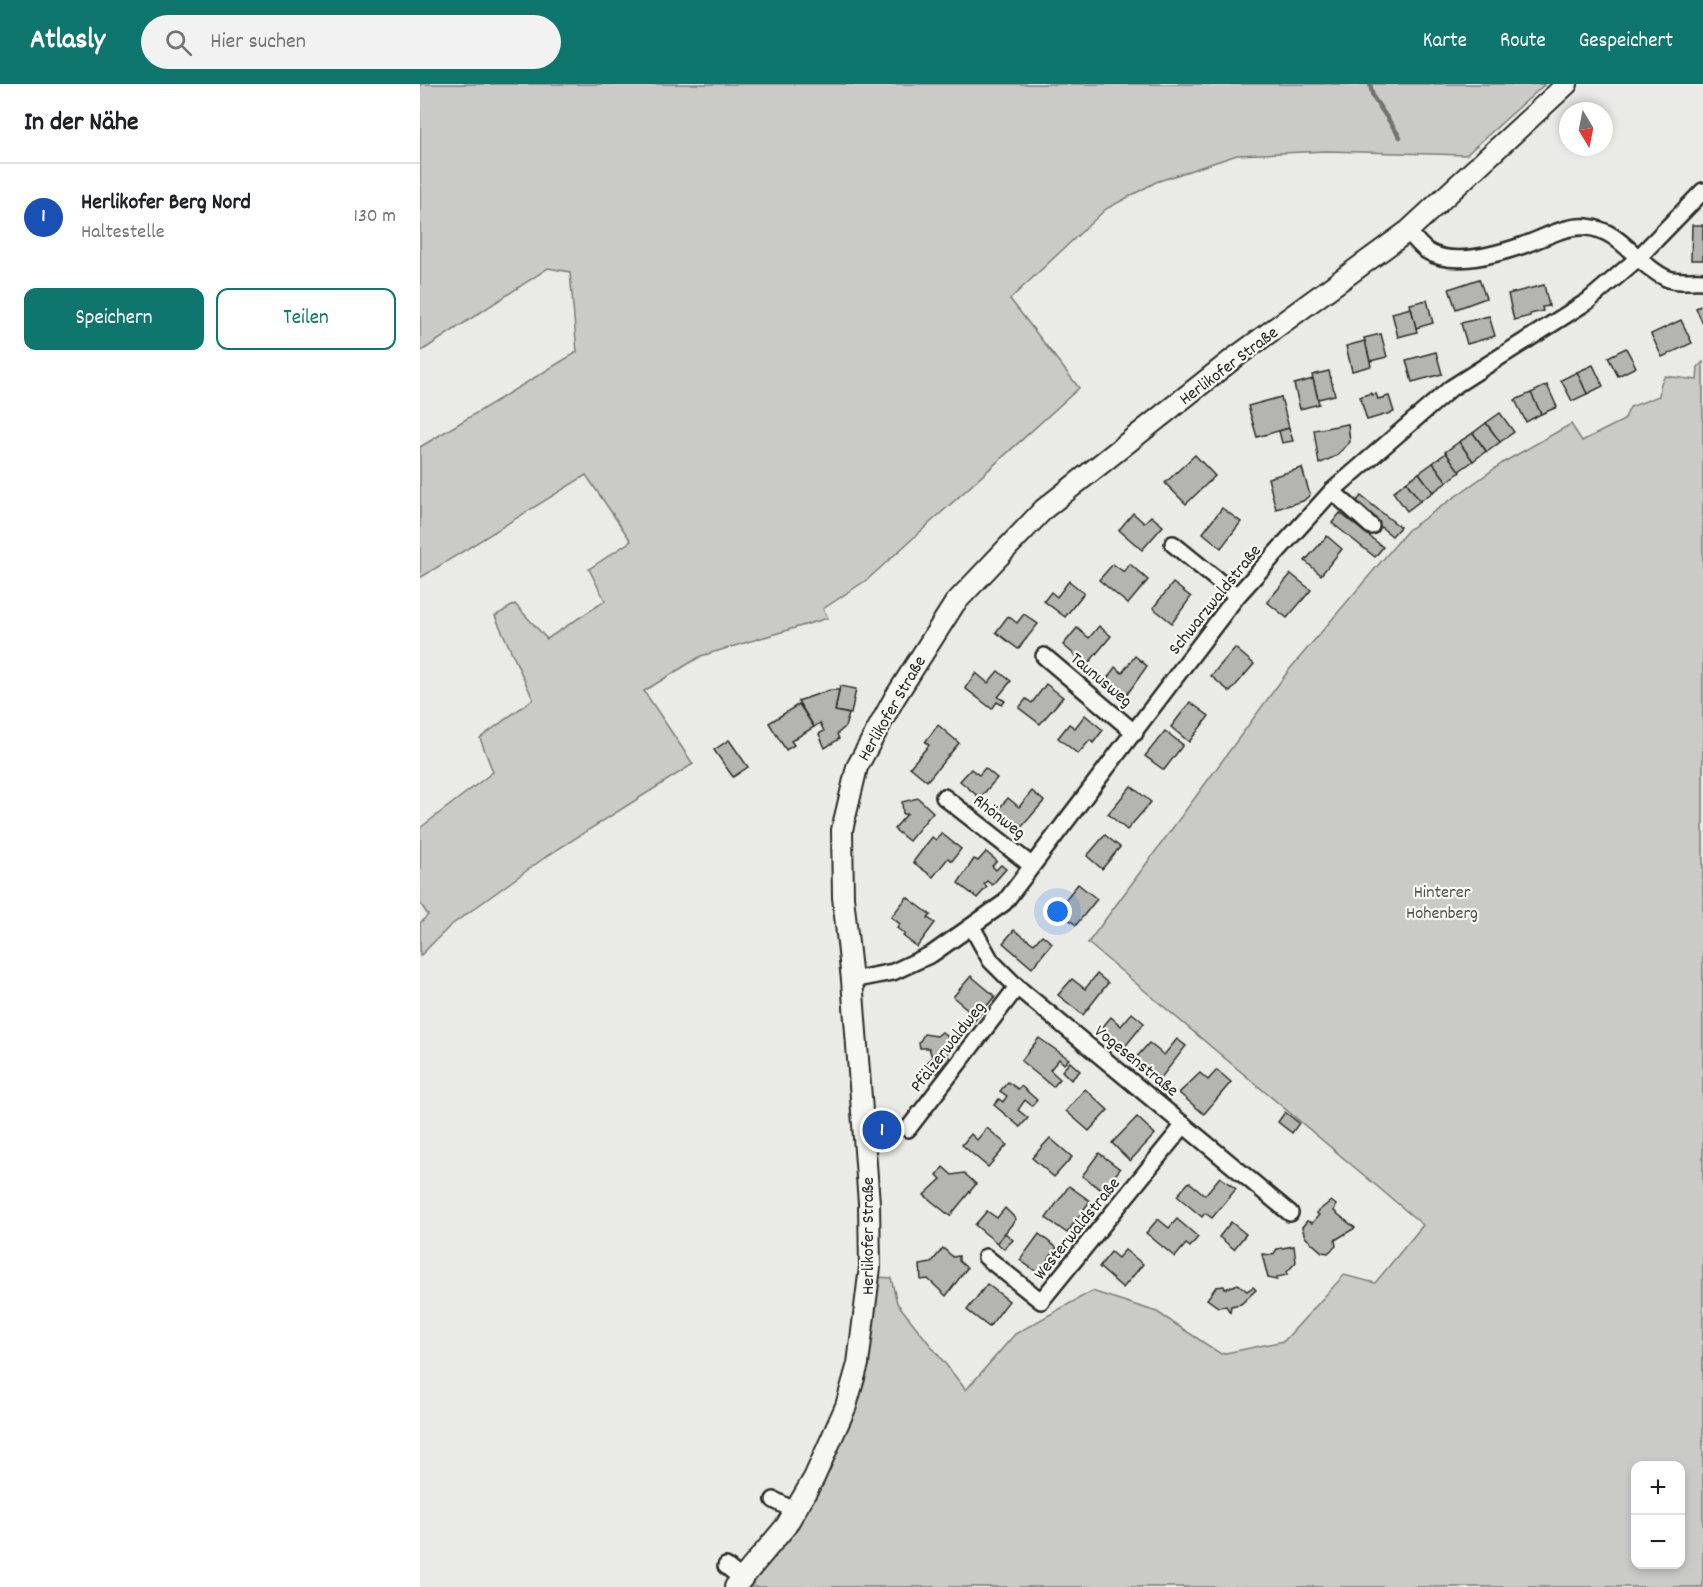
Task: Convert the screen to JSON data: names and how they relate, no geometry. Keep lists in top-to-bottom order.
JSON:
{
  "streets": {
    "main road": ["Herlikofer Straße"],
    "street": [
      "Schwarzwaldstraße",
      "Taunusweg",
      "Rhönweg",
      "Pfälzerwaldweg",
      "Vogesenstraße",
      "Westerwaldstraße"
    ]
  },
  "crossings": [
    ["Herlikofer Straße", "Schwarzwaldstraße"],
    ["Schwarzwaldstraße", "Taunusweg"],
    ["Schwarzwaldstraße", "Rhönweg"],
    ["Schwarzwaldstraße", "Vogesenstraße"],
    ["Pfälzerwaldweg", "Vogesenstraße"],
    ["Vogesenstraße", "Westerwaldstraße"]
  ],
  "parks": ["Hinterer Hohenberg"],
  "north": "bottom",
  "page": {
    "header": "Atlasly",
    "search": "Hier suchen",
    "nav": ["Karte", "Route", "Gespeichert"],
    "heading": "In der Nähe",
    "list": [
      {
        "mark": "1",
        "name": "Herlikofer Berg Nord",
        "note": "Haltestelle",
        "value": "130 m"
      }
    ],
    "buttons": ["Speichern", "Teilen"],
    "pins": "1",
    "map_buttons": ["+", "−"]
  }
}
